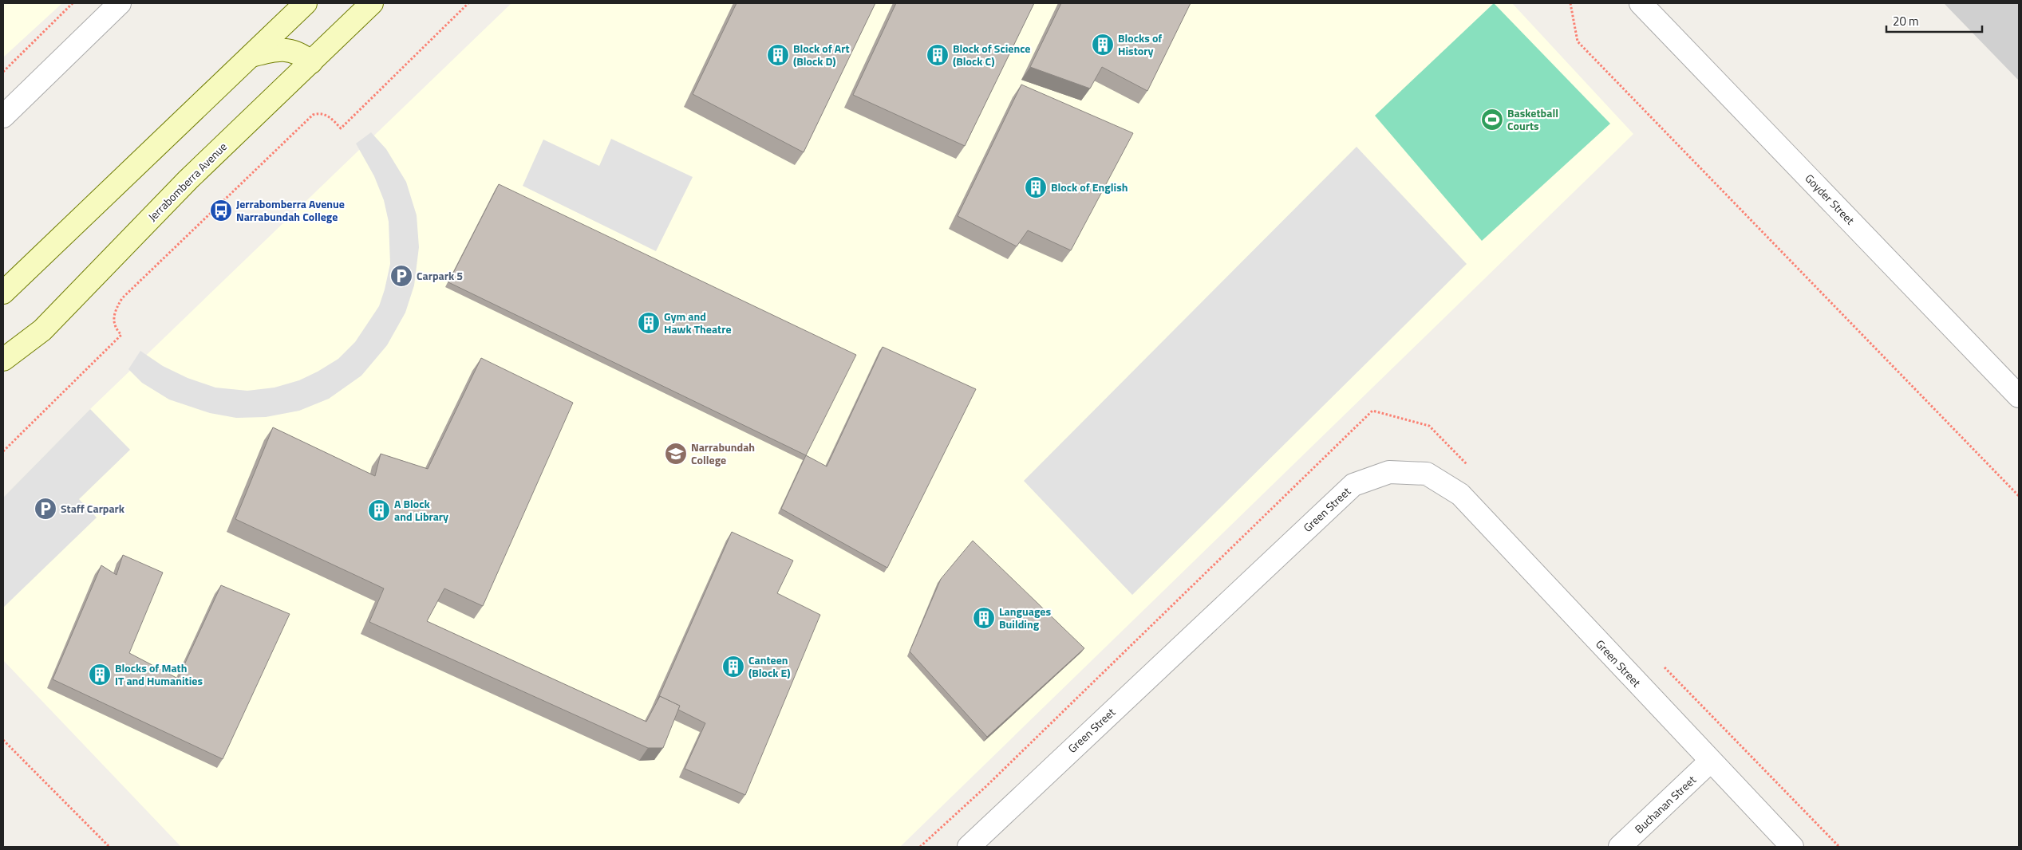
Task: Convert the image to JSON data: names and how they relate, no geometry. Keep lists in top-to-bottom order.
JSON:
{
  "streets": {
    "main road": ["Jerrabomberra Avenue"],
    "street": ["Goyder Street", "Green Street", "Buchanan Street"]
  },
  "crossings": [
    ["Green Street", "Buchanan Street"]
  ],
  "places": {
    "building": [
      "Blocks of History",
      "Block of Art (Block D)",
      "Block of Science (Block C)",
      "Block of English",
      "Gym and Hawk Theatre",
      "A Block and Library",
      "Languages Building",
      "Canteen (Block E)",
      "Blocks of Math IT and Humanities"
    ],
    "sports": ["Basketball Courts"],
    "bus stop": ["Jerrabomberra Avenue Narrabundah College"],
    "parking": ["Carpark 5", "Staff Carpark"],
    "school or university": ["Narrabundah College"]
  },
  "scale_bar": "20 m"
}
